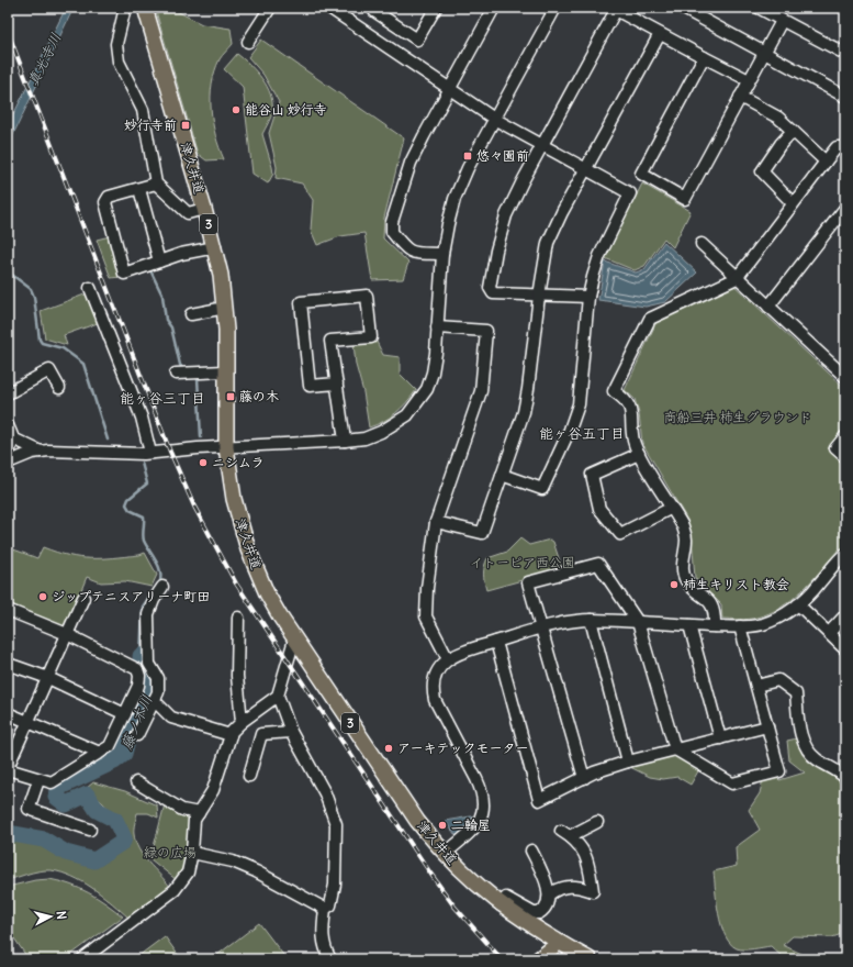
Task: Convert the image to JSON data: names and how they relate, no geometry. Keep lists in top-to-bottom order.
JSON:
{
  "streets": {
    "main road": ["津久井道", "3"]
  },
  "districts": ["能ヶ谷三丁目", "能ヶ谷五丁目"],
  "water": ["真光寺川", "藤ノ木川"],
  "parks": ["商船三井 柿生グラウンド", "イトーピア西公園", "緑の広場"],
  "places": {
    "other": [
      "能谷山 妙行寺",
      "ニシムラ",
      "柿生キリスト教会",
      "ジップテニスアリーナ町田",
      "アーキテックモーター",
      "二輪屋"
    ],
    "transit": ["妙行寺前", "悠々園前", "藤の木"]
  },
  "north": "right"
}
